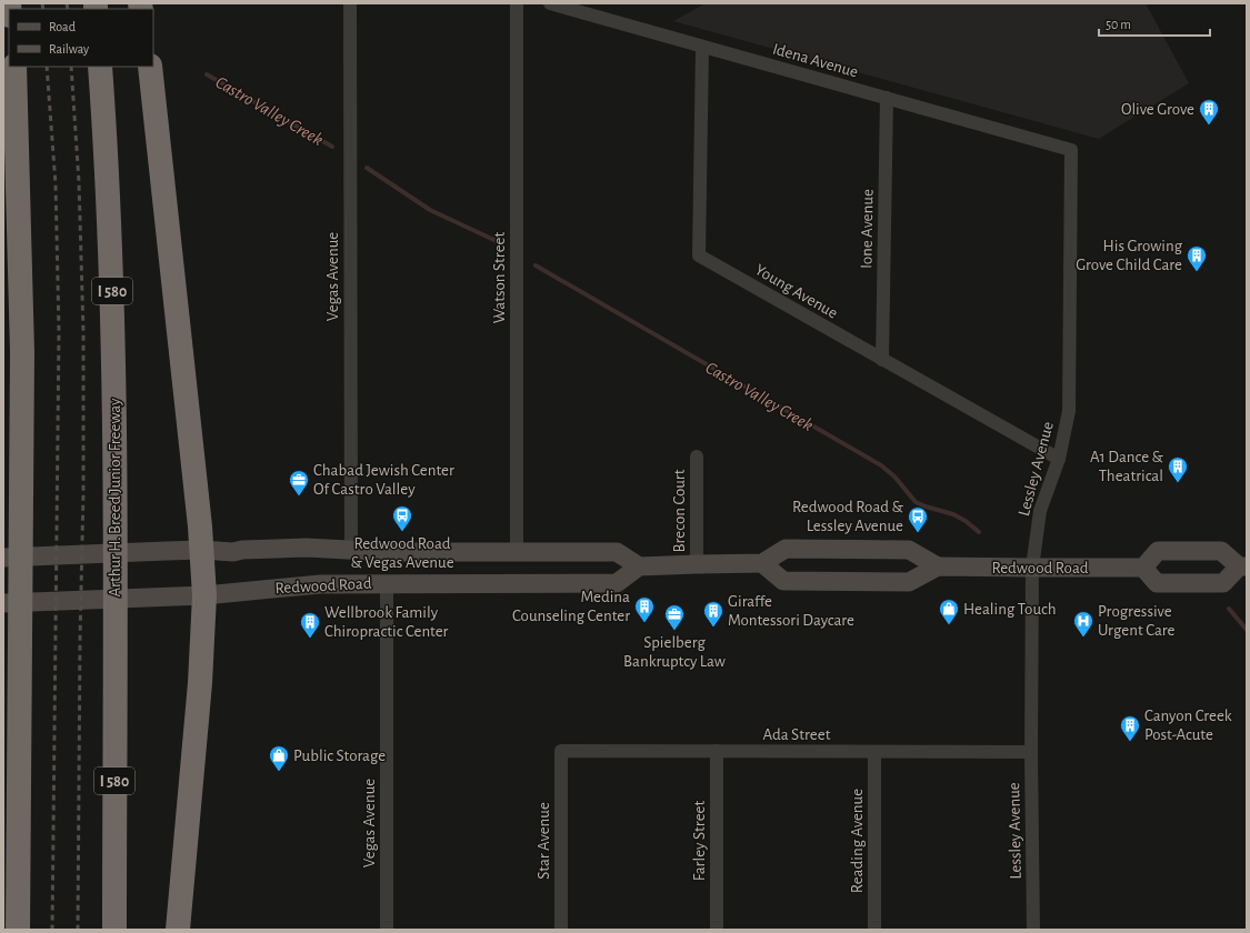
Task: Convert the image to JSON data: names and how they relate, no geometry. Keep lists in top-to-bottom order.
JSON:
{
  "streets": {
    "highway": ["I 580", "Arthur H. Breed Junior Freeway"],
    "main road": ["Redwood Road"],
    "street": [
      "Idena Avenue",
      "Ione Avenue",
      "Vegas Avenue",
      "Watson Street",
      "Young Avenue",
      "Lessley Avenue",
      "Brecon Court",
      "Ada Street",
      "Star Avenue",
      "Farley Street",
      "Reading Avenue"
    ]
  },
  "crossings": [
    ["Idena Avenue", "Ione Avenue"],
    ["Idena Avenue", "Young Avenue"],
    ["Idena Avenue", "Lessley Avenue"],
    ["Ione Avenue", "Young Avenue"],
    ["Vegas Avenue", "Redwood Road"],
    ["Watson Street", "Redwood Road"],
    ["Young Avenue", "Lessley Avenue"],
    ["Lessley Avenue", "Redwood Road"],
    ["Lessley Avenue", "Ada Street"],
    ["Ada Street", "Star Avenue"],
    ["Ada Street", "Farley Street"],
    ["Ada Street", "Reading Avenue"]
  ],
  "water": ["Castro Valley Creek"],
  "places": {
    "building": [
      "Olive Grove",
      "His Growing Grove Child Care",
      "A1 Dance & Theatrical",
      "Medina Counseling Center",
      "Giraffe Montessori Daycare",
      "Wellbrook Family Chiropractic Center",
      "Canyon Creek Post-Acute"
    ],
    "office": ["Chabad Jewish Center Of Castro Valley", "Spielberg Bankruptcy Law"],
    "bus stop": ["Redwood Road & Vegas Avenue", "Redwood Road & Lessley Avenue"],
    "shop": ["Healing Touch", "Public Storage"],
    "hospital": ["Progressive Urgent Care"]
  },
  "legend": ["Road", "Railway"],
  "scale_bar": "50 m"
}
